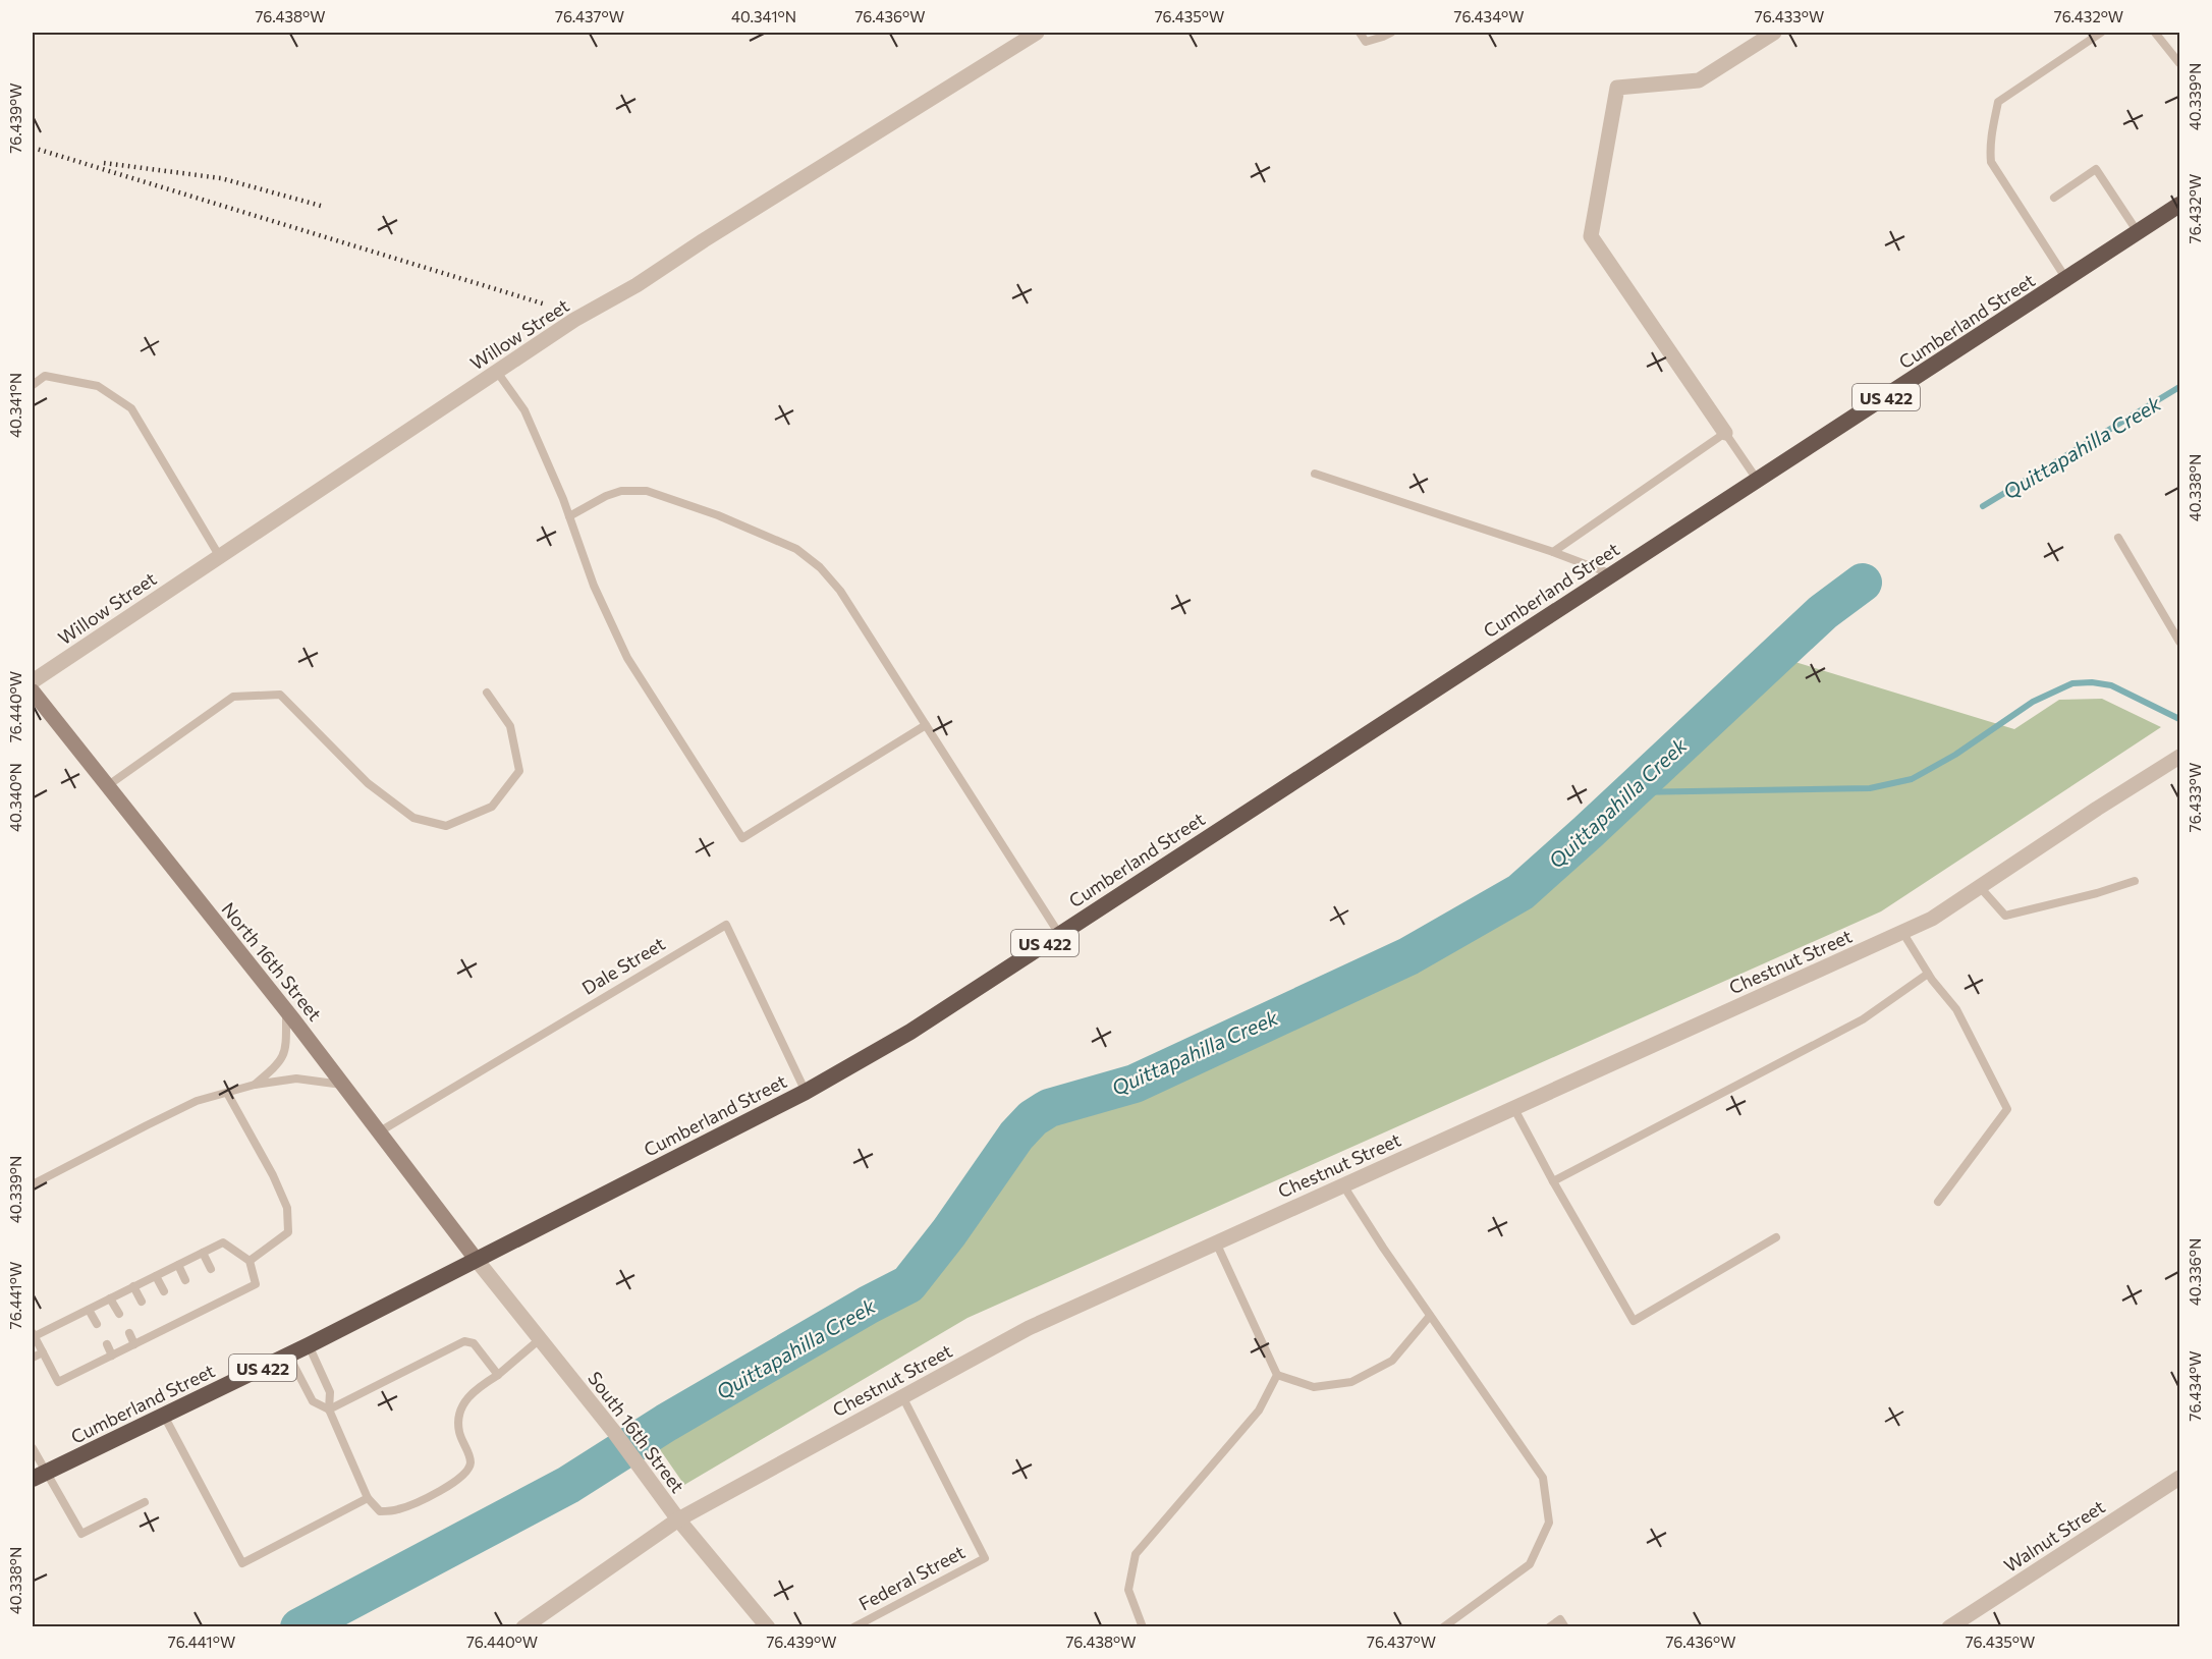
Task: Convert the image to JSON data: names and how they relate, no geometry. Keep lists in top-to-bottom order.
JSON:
{
  "streets": {
    "highway": ["Cumberland Street", "US 422"],
    "main road": ["North 16th Street"],
    "street": [
      "Willow Street",
      "Chestnut Street",
      "South 16th Street",
      "Walnut Street"
    ],
    "lane": ["Dale Street", "Federal Street"]
  },
  "crossings": [
    ["Cumberland Street", "North 16th Street"],
    ["Cumberland Street", "Dale Street"],
    ["Cumberland Street", "South 16th Street"],
    ["North 16th Street", "Dale Street"],
    ["North 16th Street", "South 16th Street"],
    ["Chestnut Street", "South 16th Street"],
    ["Chestnut Street", "Federal Street"]
  ],
  "water": ["Quittapahilla Creek"],
  "coordinates": [
    "76.438°W",
    "76.437°W",
    "40.341°N",
    "76.436°W",
    "76.435°W",
    "76.434°W",
    "76.433°W",
    "76.432°W",
    "40.339°N",
    "76.439°W",
    "40.338°N",
    "76.440°W",
    "40.340°N",
    "40.336°N",
    "76.441°W"
  ]
}
